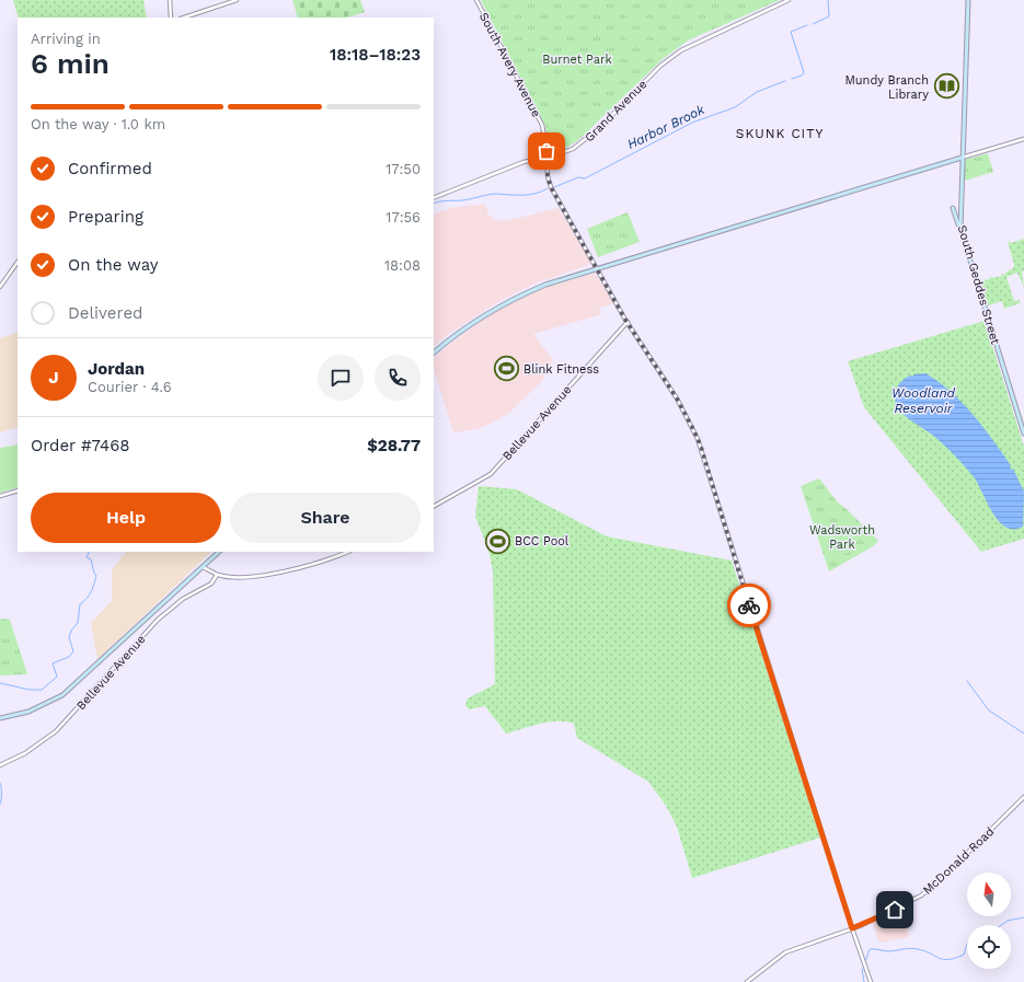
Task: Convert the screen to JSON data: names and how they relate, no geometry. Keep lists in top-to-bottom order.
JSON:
{
  "streets": {
    "main road": ["South Geddes Street"],
    "street": [
      "South Avery Avenue",
      "Grand Avenue",
      "Bellevue Avenue",
      "McDonald Road"
    ]
  },
  "crossings": [
    ["South Avery Avenue", "Grand Avenue"],
    ["South Avery Avenue", "Bellevue Avenue"],
    ["South Avery Avenue", "McDonald Road"]
  ],
  "districts": ["SKUNK CITY"],
  "water": ["Harbor Brook", "Woodland Reservoir"],
  "parks": ["Burnet Park", "Wadsworth Park"],
  "places": {
    "library": ["Mundy Branch Library"],
    "sports": ["Blink Fitness", "BCC Pool"]
  },
  "north": "top",
  "page": {
    "heading": ["6 min", "Arriving in", "18:18–18:23"],
    "panel": [
      "Jordan",
      "Courier · 4.6",
      "Order #7468",
      "$28.77"
    ],
    "bar": "On the way · 1.0 km",
    "list": [
      ["Confirmed", "17:50"],
      ["Preparing", "17:56"],
      ["On the way", "18:08"],
      "Delivered"
    ],
    "round": "J",
    "buttons": ["Help", "Share"]
  }
}
